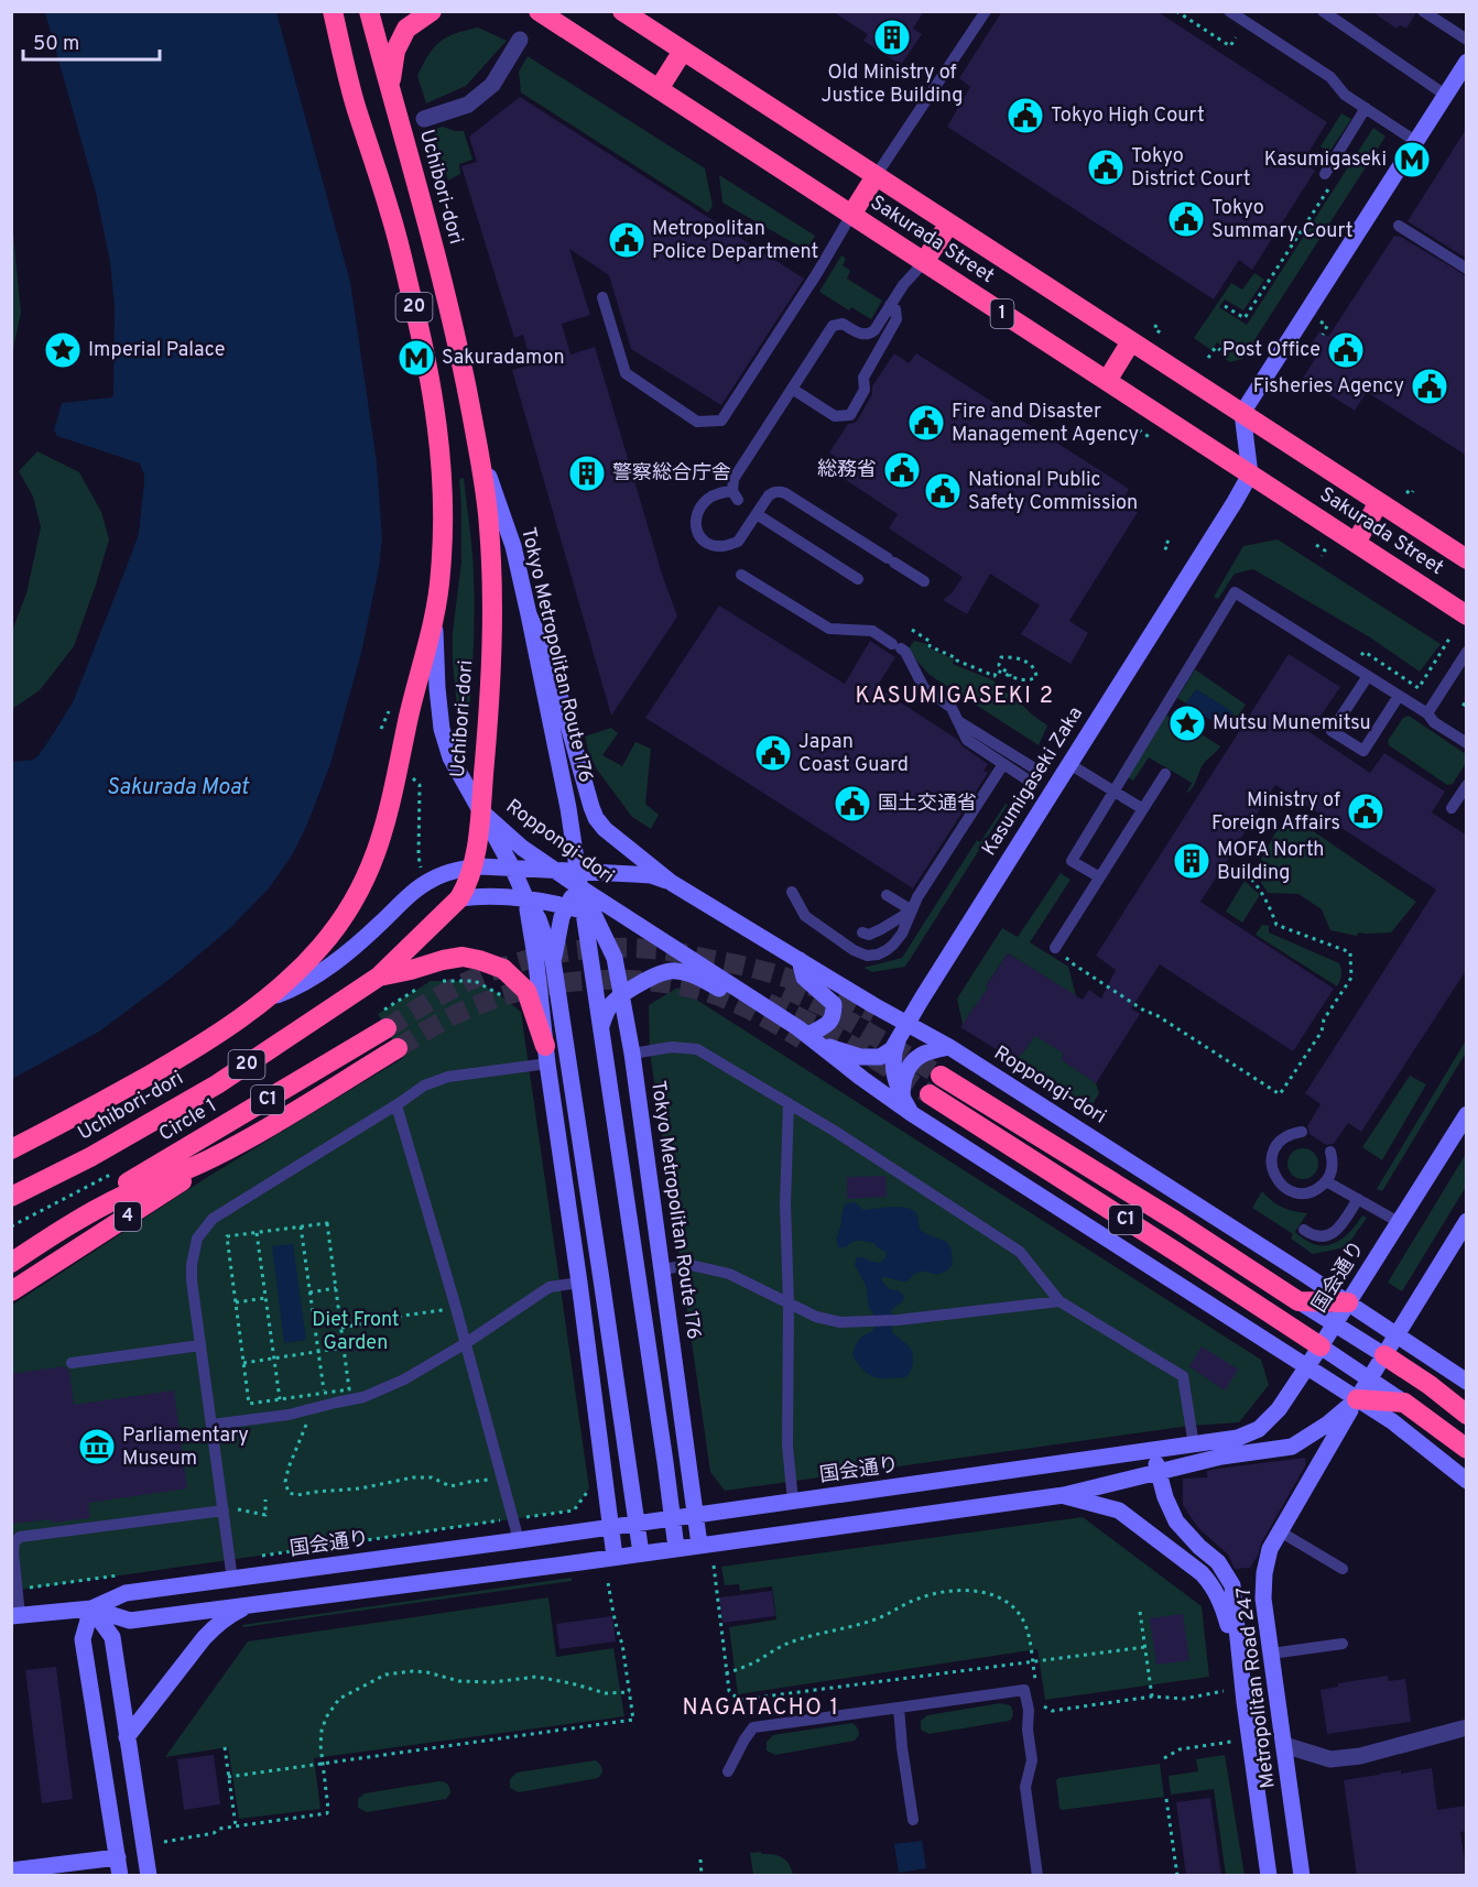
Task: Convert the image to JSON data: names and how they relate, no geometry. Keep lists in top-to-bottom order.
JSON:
{
  "streets": {
    "highway": [
      "Uchibori-dori",
      "Sakurada Street",
      "20",
      "1",
      "C1",
      "Circle 1",
      "4"
    ],
    "main road": [
      "Tokyo Metropolitan Route 176",
      "Kasumigaseki Zaka",
      "Roppongi-dori",
      "国会通り",
      "Metropolitan Road 247"
    ]
  },
  "crossings": [
    ["Uchibori-dori", "20"],
    ["Uchibori-dori", "Tokyo Metropolitan Route 176"],
    ["Uchibori-dori", "Roppongi-dori"],
    ["Sakurada Street", "Kasumigaseki Zaka"],
    ["Tokyo Metropolitan Route 176", "Roppongi-dori"],
    ["Tokyo Metropolitan Route 176", "国会通り"],
    ["Kasumigaseki Zaka", "Roppongi-dori"],
    ["Roppongi-dori", "国会通り"],
    ["Roppongi-dori", "Metropolitan Road 247"],
    ["C1", "Circle 1"],
    ["C1", "4"],
    ["C1", "国会通り"],
    ["Circle 1", "4"],
    ["国会通り", "Metropolitan Road 247"]
  ],
  "districts": ["KASUMIGASEKI 2", "NAGATACHO 1"],
  "water": ["Sakurada Moat"],
  "parks": ["Diet Front Garden"],
  "places": {
    "building": ["Old Ministry of Justice Building", "警察総合庁舎", "MOFA North Building"],
    "public building": [
      "Tokyo High Court",
      "Tokyo District Court",
      "Tokyo Summary Court",
      "Metropolitan Police Department",
      "Post Office",
      "Fisheries Agency",
      "Fire and Disaster Management Agency",
      "総務省",
      "National Public Safety Commission",
      "Japan Coast Guard",
      "国土交通省",
      "Ministry of Foreign Affairs"
    ],
    "metro station": ["Kasumigaseki", "Sakuradamon"],
    "place": ["Imperial Palace", "Mutsu Munemitsu"],
    "museum": ["Parliamentary Museum"]
  },
  "scale_bar": "50 m"
}
